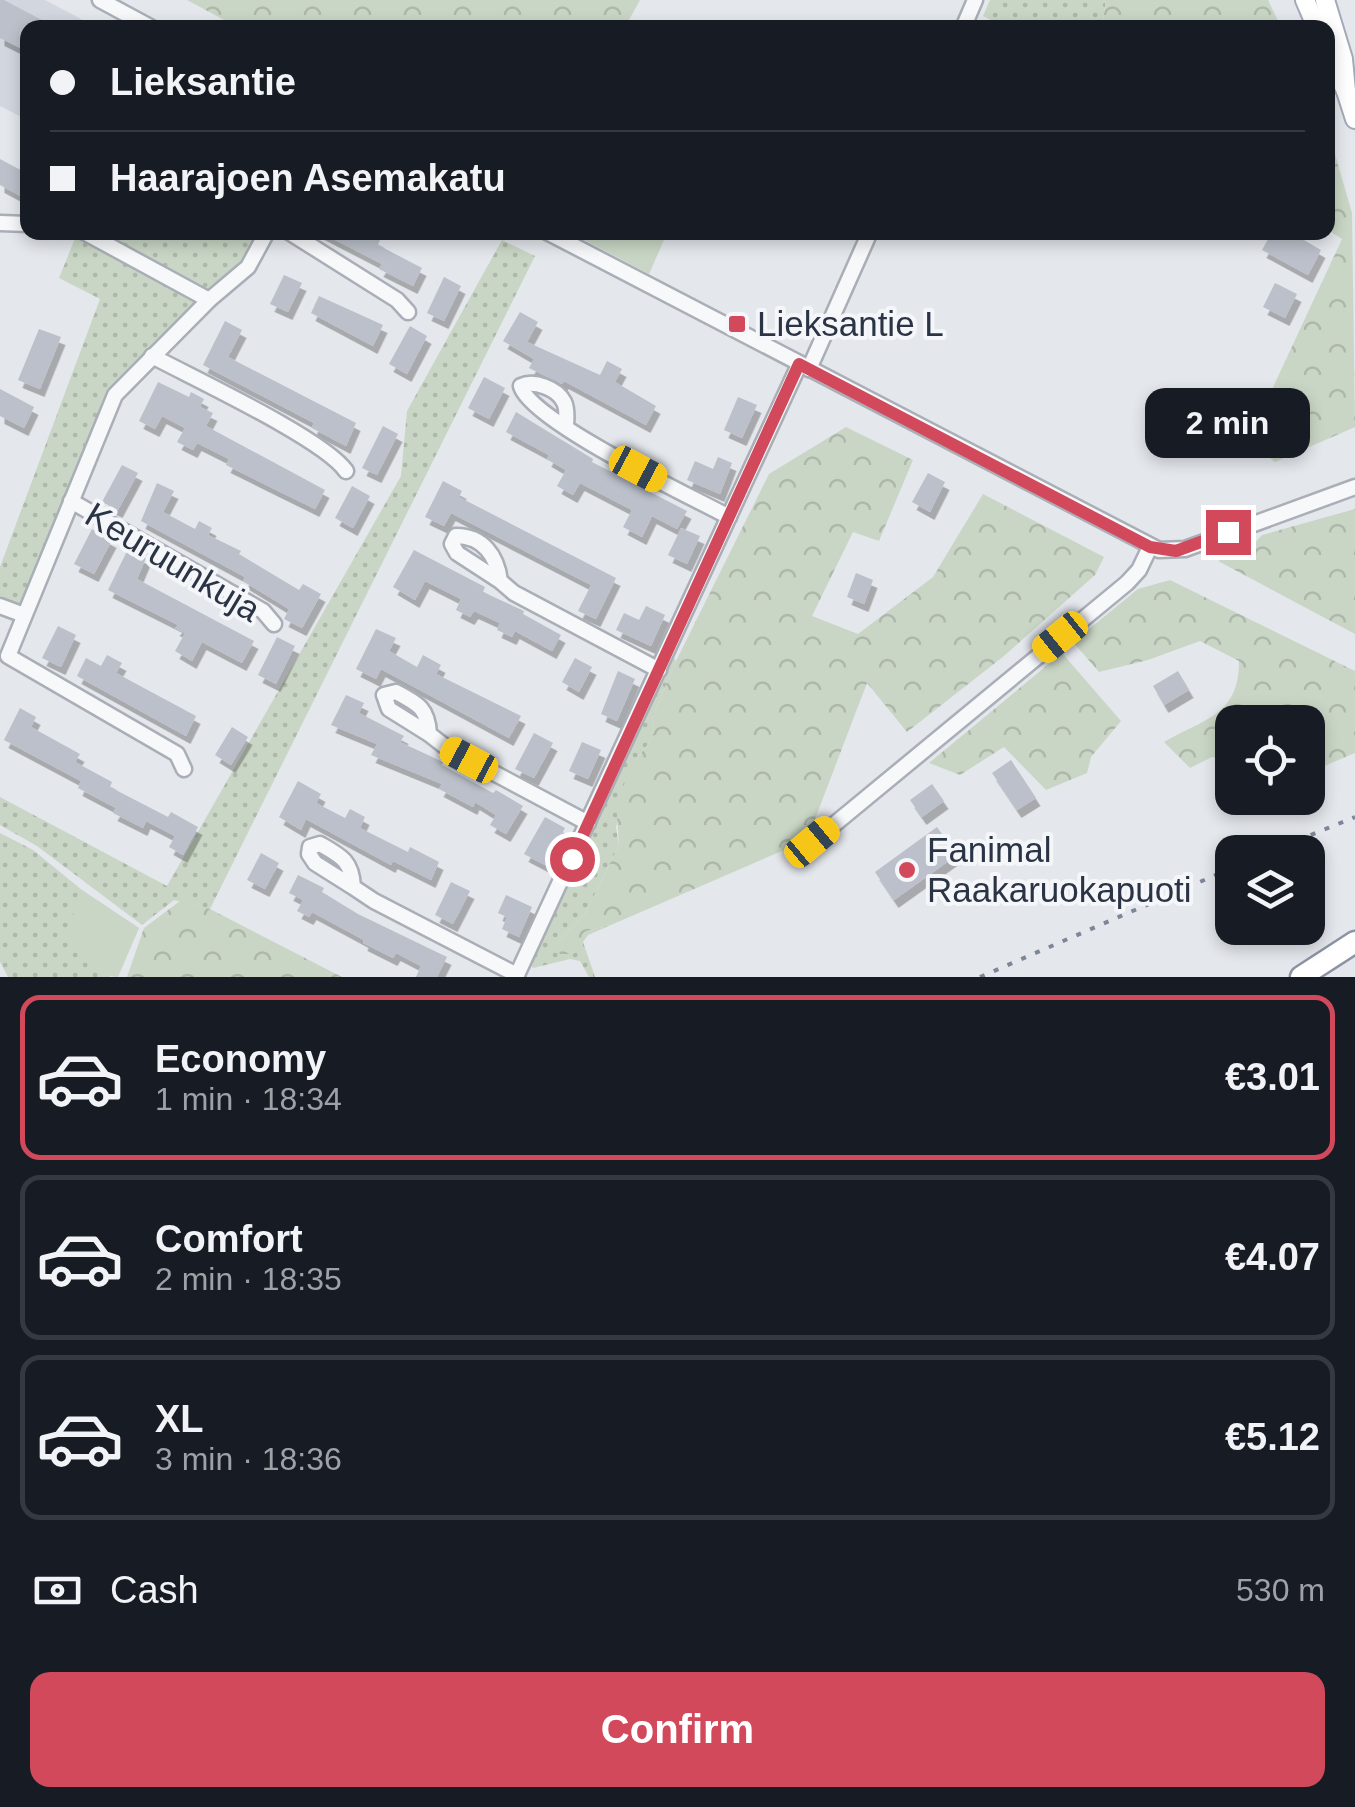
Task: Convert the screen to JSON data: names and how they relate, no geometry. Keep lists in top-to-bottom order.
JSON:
{
  "streets": {
    "street": ["Keuruunkuja"]
  },
  "places": {
    "transit": ["Lieksantie L"],
    "other": ["Fanimal Raakaruokapuoti"]
  },
  "page": {
    "banner": ["Lieksantie", "Haarajoen Asemakatu"],
    "bubble": "2 min",
    "list": [
      {
        "name": "Economy",
        "note": "1 min · 18:34",
        "value": "€3.01"
      },
      {
        "name": "Comfort",
        "note": "2 min · 18:35",
        "value": "€4.07"
      },
      {
        "name": "XL",
        "note": "3 min · 18:36",
        "value": "€5.12"
      }
    ],
    "pay": ["Cash", "530 m"],
    "buttons": "Confirm"
  }
}
